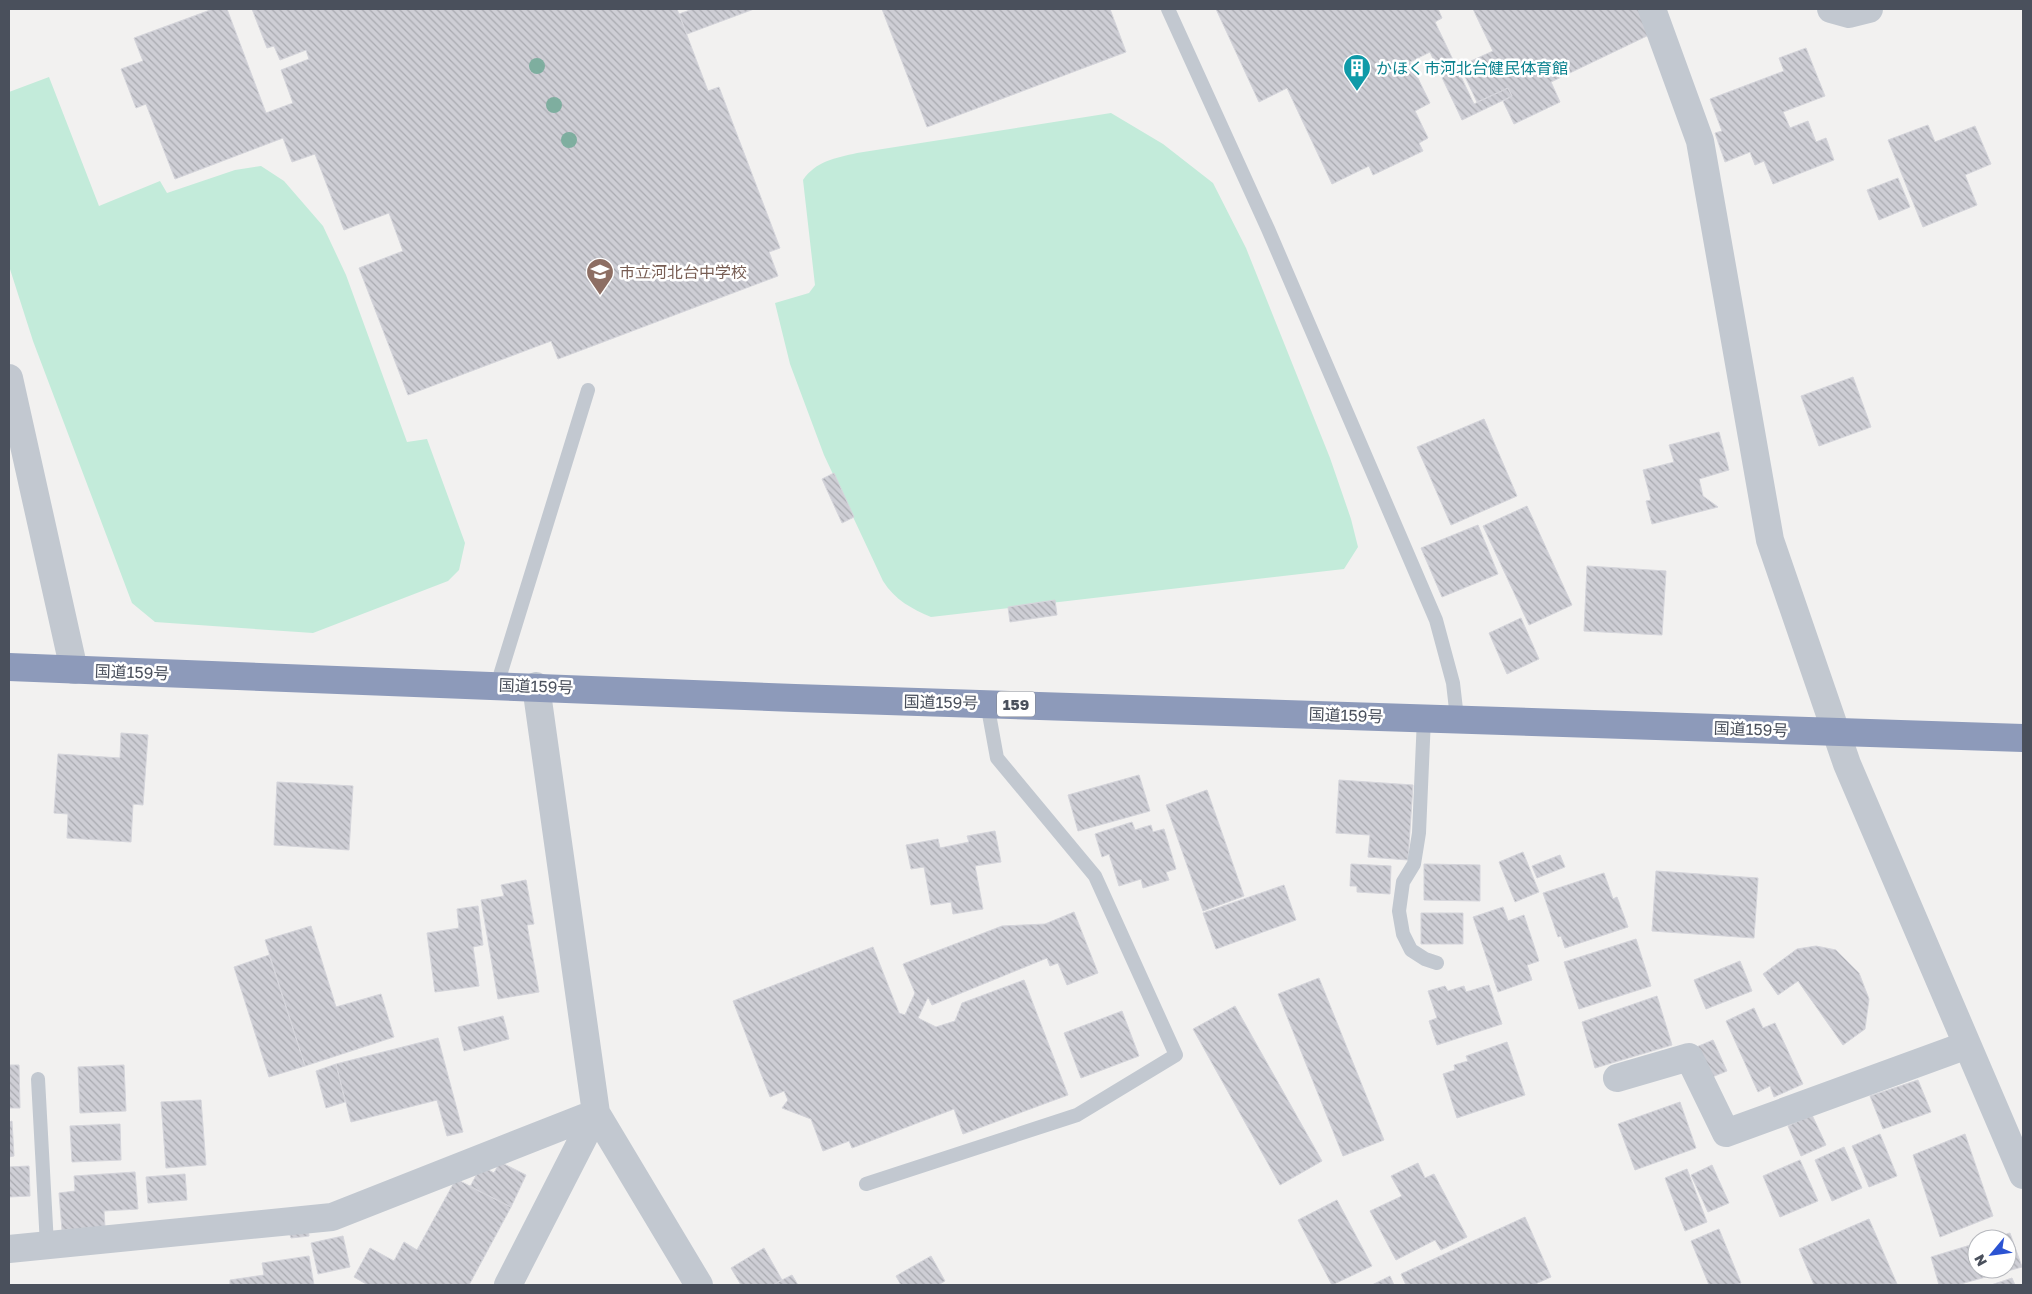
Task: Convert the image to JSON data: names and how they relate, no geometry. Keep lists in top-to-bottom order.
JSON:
{
  "streets": {
    "highway": ["国道159号", "159"]
  },
  "places": {
    "building": ["かほく市河北台健民体育館"],
    "school or university": ["市立河北台中学校"]
  },
  "north": "bottom left"
}
